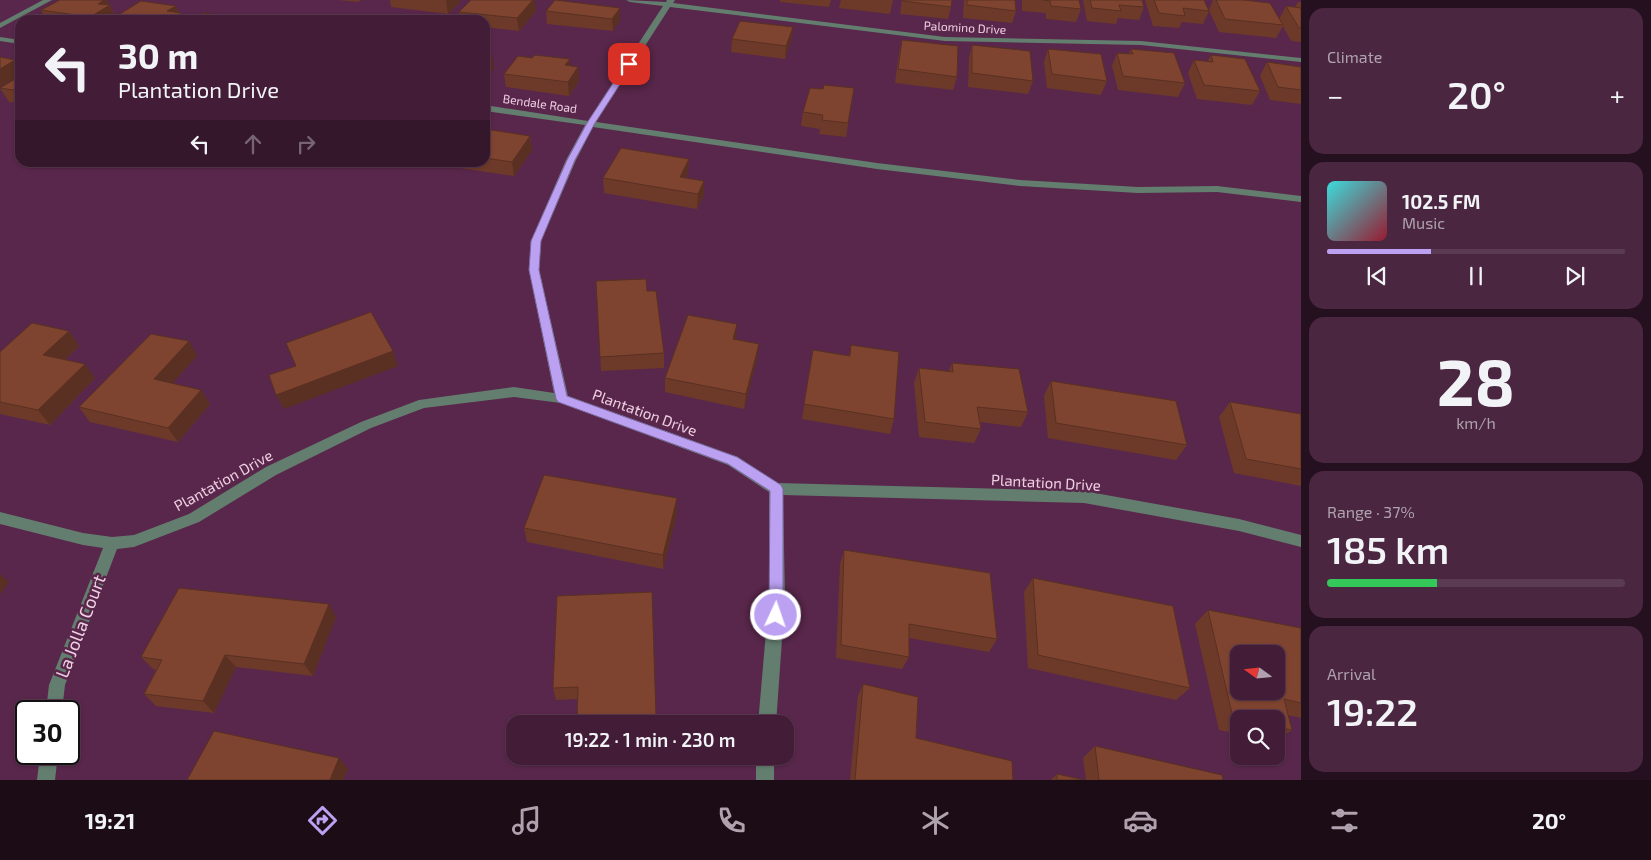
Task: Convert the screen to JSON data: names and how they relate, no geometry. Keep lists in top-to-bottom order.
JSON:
{
  "streets": {
    "street": [
      "Palomino Drive",
      "Bendale Road",
      "Plantation Drive",
      "La Jolla Court"
    ]
  },
  "crossings": [
    ["Plantation Drive", "La Jolla Court"]
  ],
  "north": "left",
  "page": {
    "tile": [
      "Climate",
      ["28", "km/h"],
      ["Range · 37%", "185 km"],
      ["Arrival", "19:22"]
    ],
    "turn": ["30 m", "Plantation Drive"],
    "heat": ["−", "20°", "+"],
    "song": ["102.5 FM", "Music"],
    "limit": "30",
    "trip": "19:22 · 1 min · 230 m",
    "tabs": ["19:21", "20°"]
  }
}
